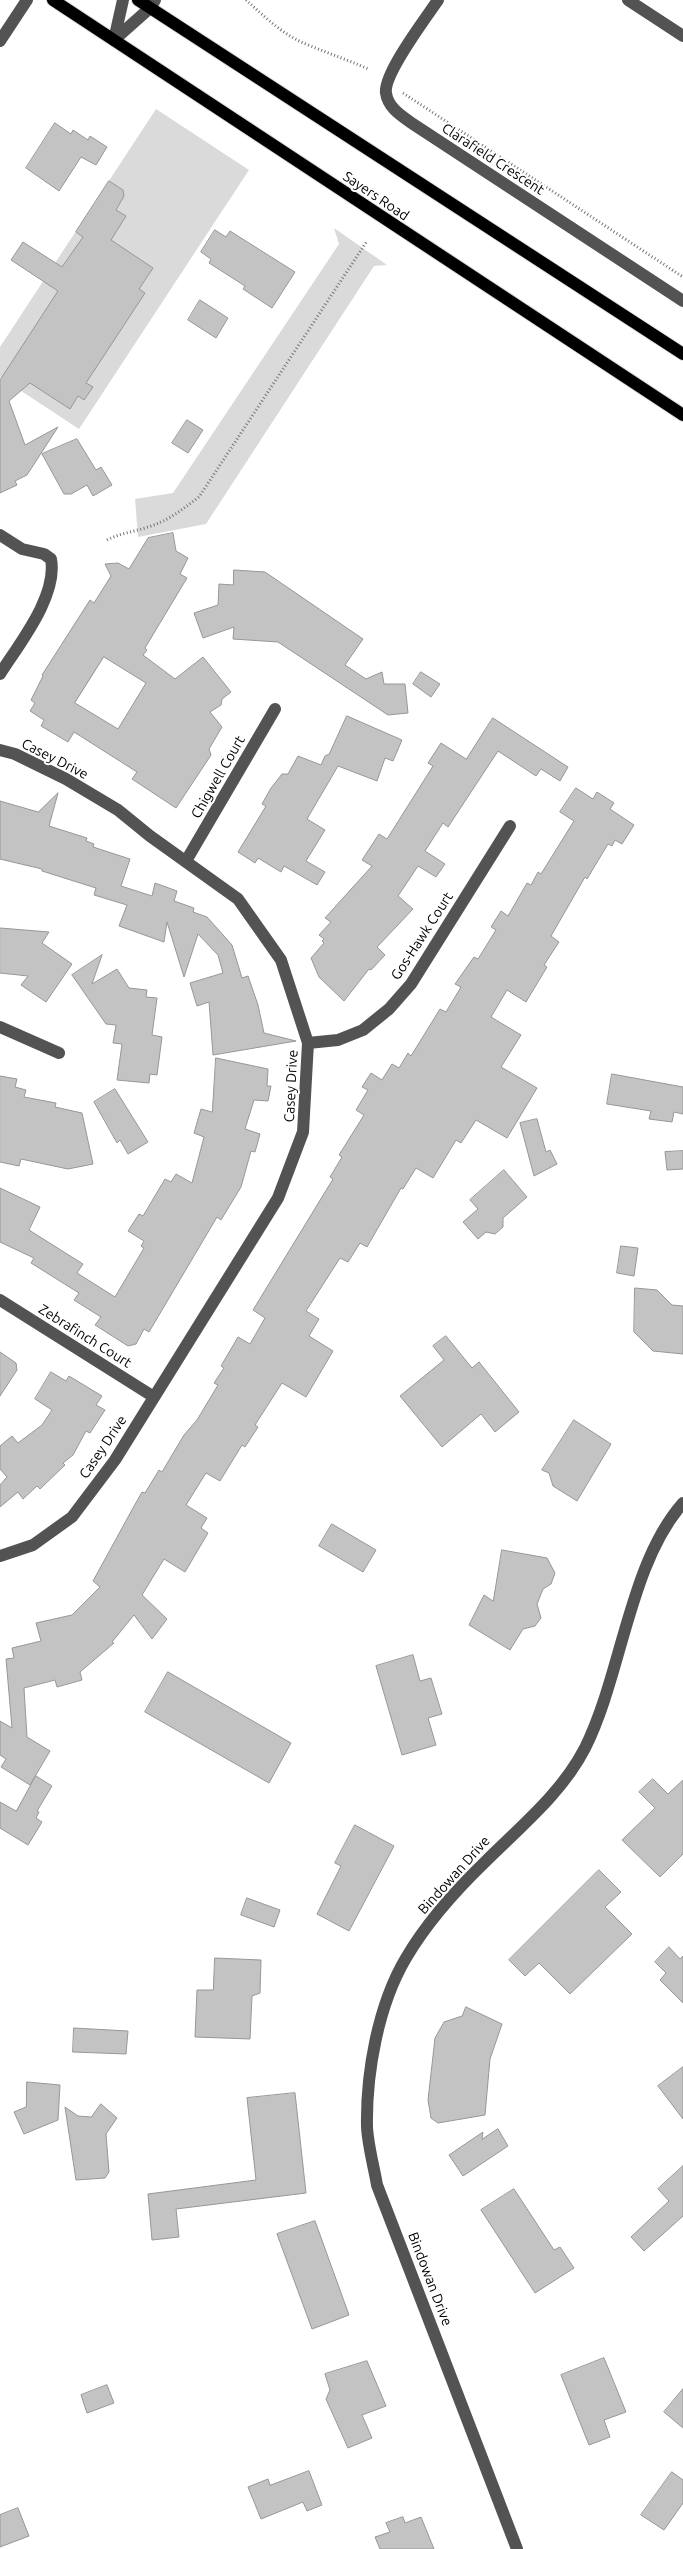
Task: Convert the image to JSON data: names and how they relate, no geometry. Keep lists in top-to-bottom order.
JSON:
{
  "streets": {
    "main road": ["Sayers Road"],
    "street": [
      "Clarafield Crescent",
      "Casey Drive",
      "Chigwell Court",
      "Gos-Hawk Court",
      "Zebrafinch Court",
      "Bindowan Drive"
    ]
  },
  "crossings": [
    ["Casey Drive", "Chigwell Court"],
    ["Casey Drive", "Gos-Hawk Court"],
    ["Casey Drive", "Zebrafinch Court"]
  ]
}
